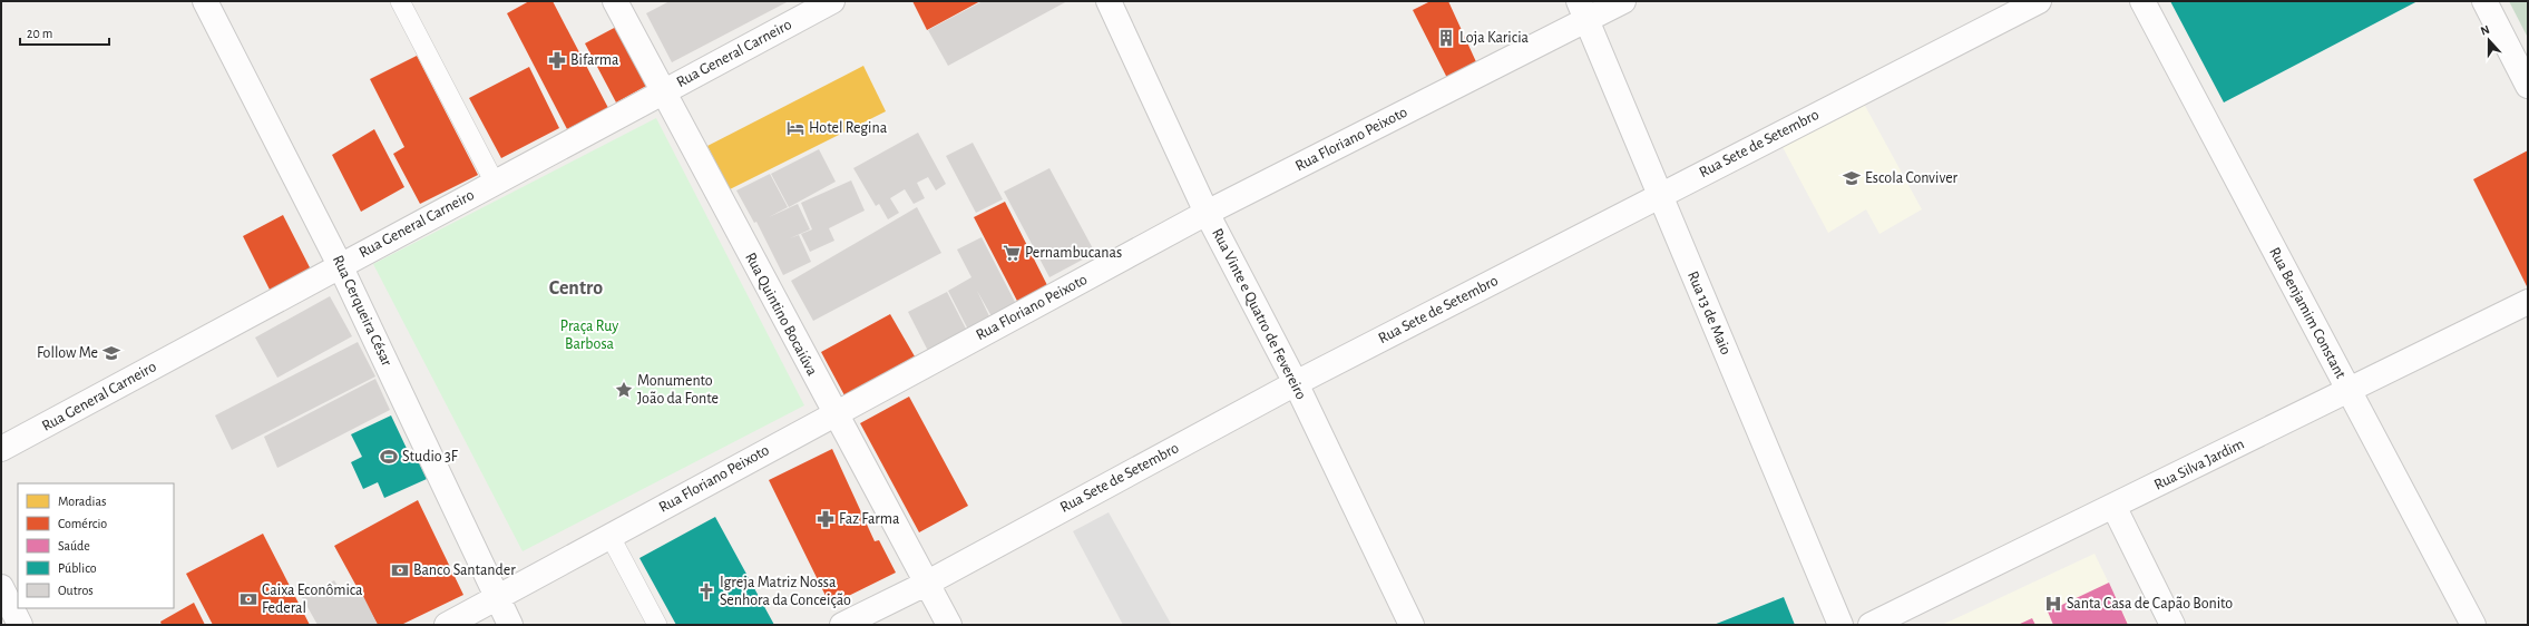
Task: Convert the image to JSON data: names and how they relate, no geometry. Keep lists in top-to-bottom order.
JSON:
{
  "streets": {
    "street": [
      "Rua General Carneiro",
      "Rua Floriano Peixoto",
      "Rua Sete de Setembro",
      "Rua Cerqueira César",
      "Rua 13 de Maio",
      "Rua Benjamim Constant",
      "Rua Quintino Bocaiúva",
      "Rua Vinte e Quatro de Fevereiro",
      "Rua Silva Jardim"
    ]
  },
  "crossings": [
    ["Rua General Carneiro", "Rua Cerqueira César"],
    ["Rua General Carneiro", "Rua Quintino Bocaiúva"],
    ["Rua Floriano Peixoto", "Rua Cerqueira César"],
    ["Rua Floriano Peixoto", "Rua 13 de Maio"],
    ["Rua Floriano Peixoto", "Rua Quintino Bocaiúva"],
    ["Rua Floriano Peixoto", "Rua Vinte e Quatro de Fevereiro"],
    ["Rua Sete de Setembro", "Rua 13 de Maio"],
    ["Rua Sete de Setembro", "Rua Quintino Bocaiúva"],
    ["Rua Sete de Setembro", "Rua Vinte e Quatro de Fevereiro"],
    ["Rua Benjamim Constant", "Rua Silva Jardim"]
  ],
  "districts": ["Centro"],
  "parks": ["Praça Ruy Barbosa"],
  "places": {
    "building": ["Loja Karicia"],
    "pharmacy": ["Bifarma", "Faz Farma"],
    "hotel": ["Hotel Regina"],
    "school or university": ["Escola Conviver", "Follow Me"],
    "supermarket": ["Pernambucanas"],
    "place": ["Monumento João da Fonte"],
    "sports": ["Studio 3F"],
    "bank": ["Banco Santander", "Caixa Econômica Federal"],
    "church": ["Igreja Matriz Nossa Senhora da Conceição"],
    "hospital": ["Santa Casa de Capão Bonito"]
  },
  "legend": [
    "Moradias",
    "Comércio",
    "Saúde",
    "Público",
    "Outros"
  ],
  "scale_bar": "20 m",
  "north": "top"
}
